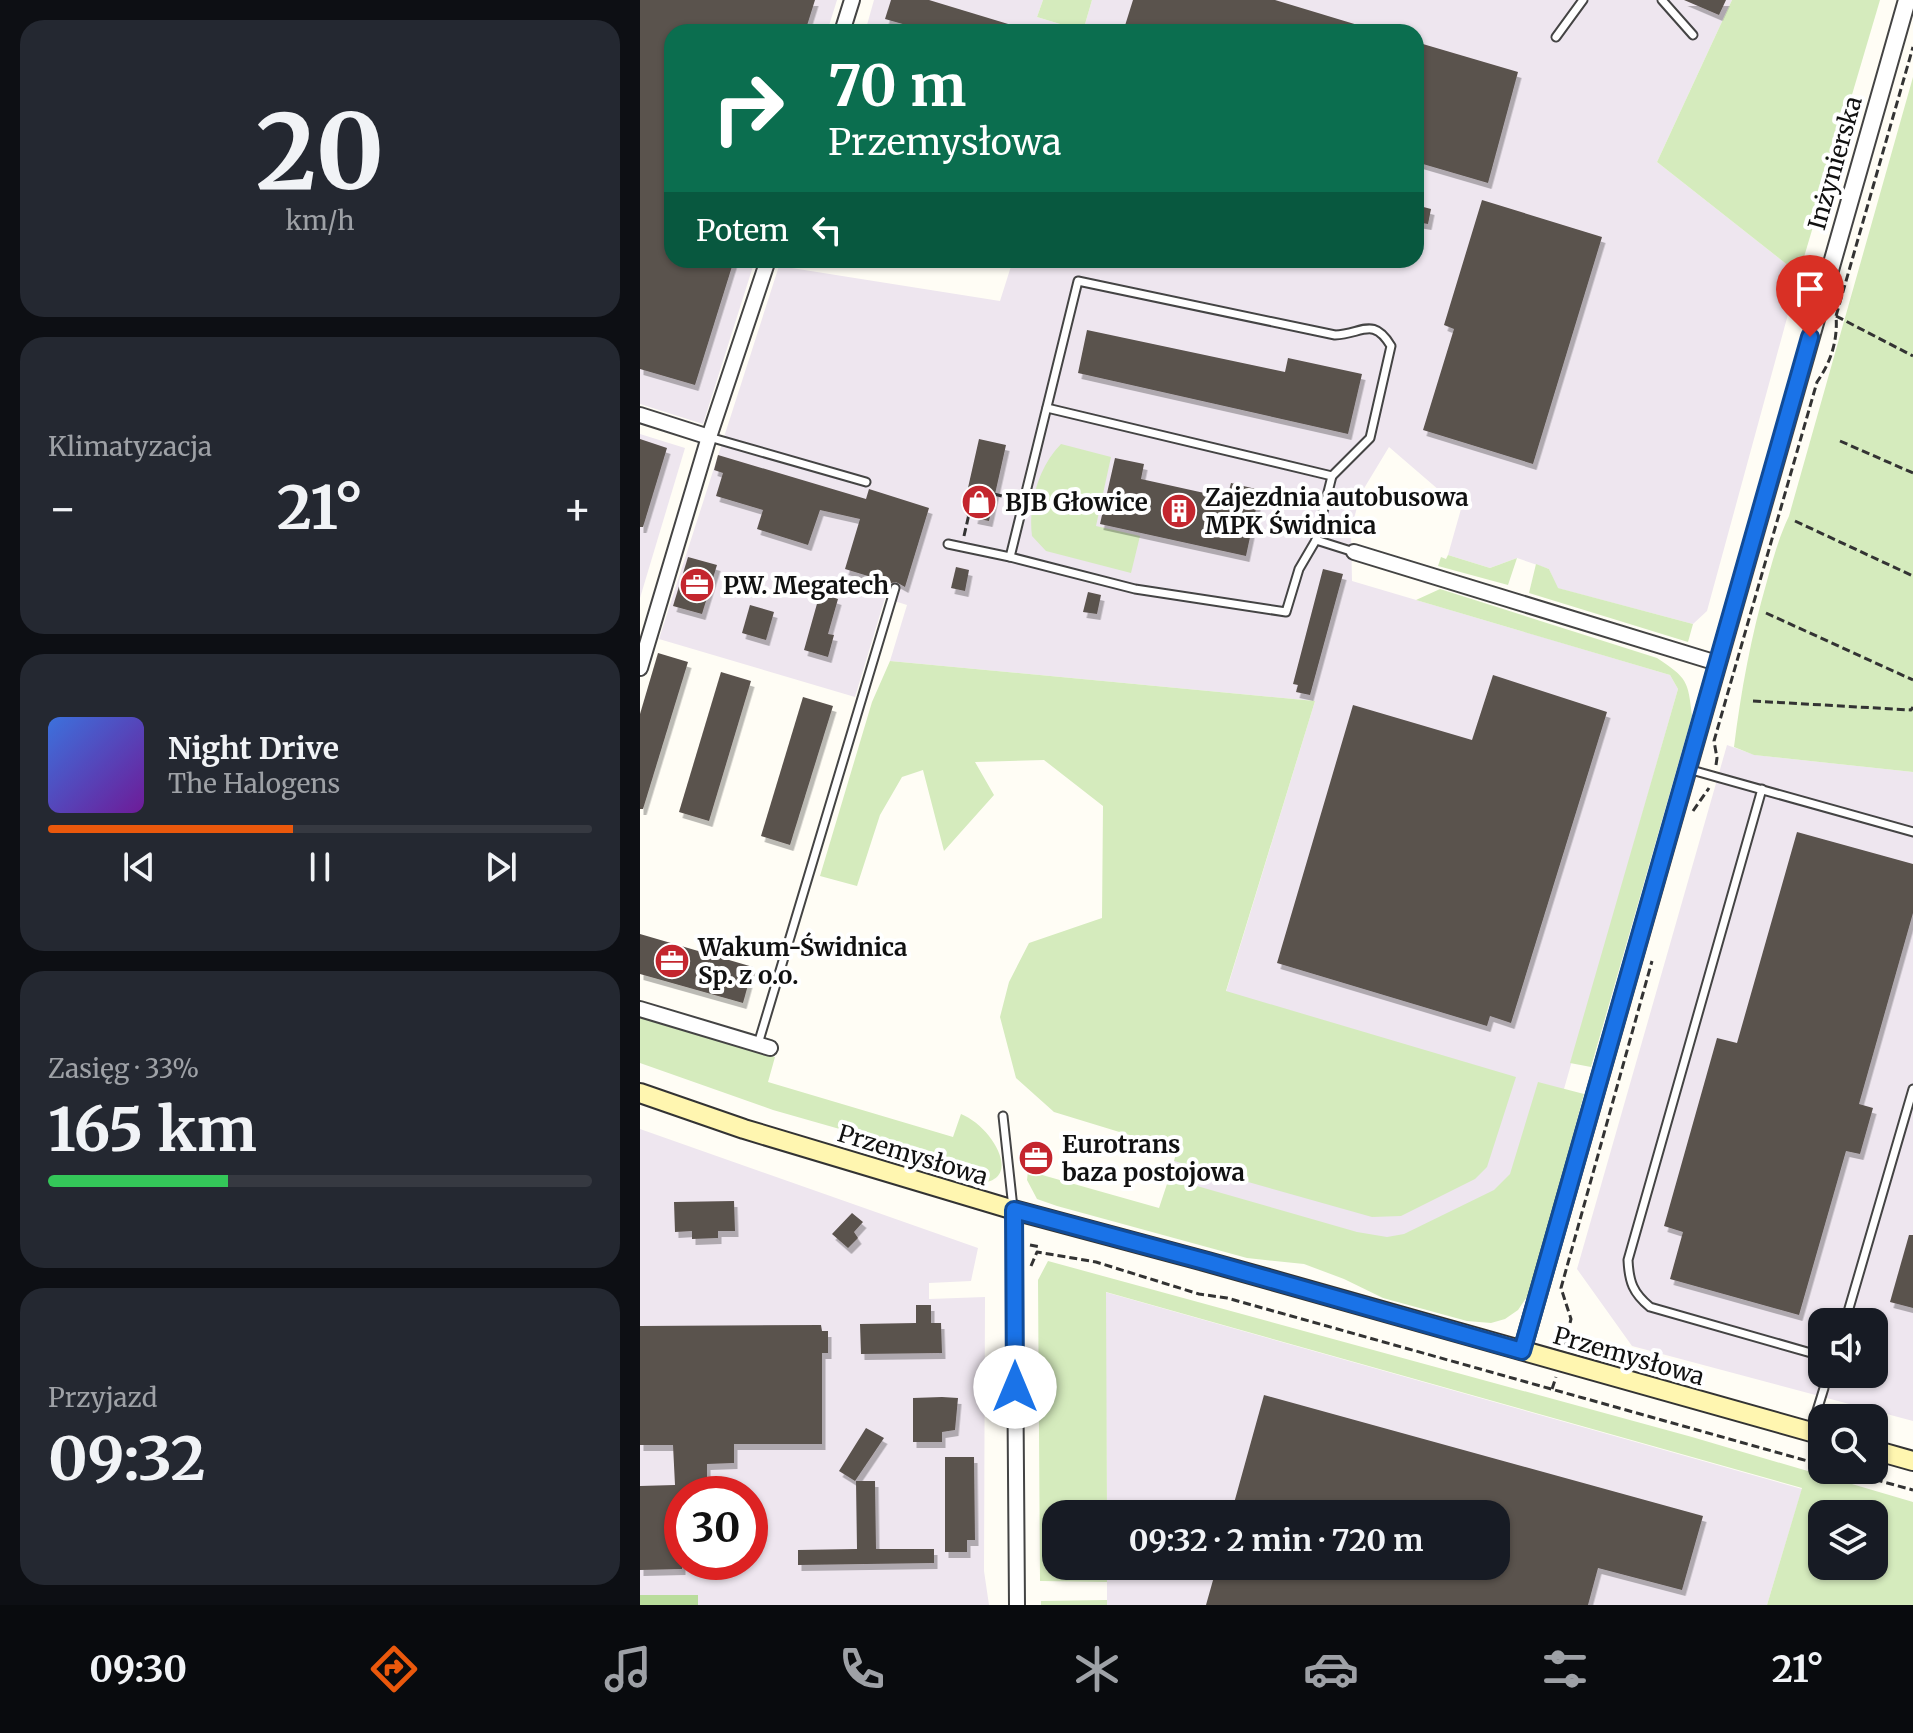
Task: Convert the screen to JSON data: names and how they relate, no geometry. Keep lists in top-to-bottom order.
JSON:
{
  "streets": {
    "main road": ["Przemysłowa"],
    "street": ["Inżynierska"]
  },
  "crossings": [
    ["Inżynierska", "Przemysłowa"]
  ],
  "places": {
    "shop": ["BJB Głowice"],
    "building": ["Zajezdnia autobusowa MPK Świdnica"],
    "office": ["P.W. Megatech", "Wakum-Świdnica Sp. z o.o.", "Eurotrans baza postojowa"]
  },
  "page": {
    "tile": [
      ["20", "km/h"],
      "Klimatyzacja",
      ["Zasięg · 33%", "165 km"],
      ["Przyjazd", "09:32"]
    ],
    "turn": ["70 m", "Przemysłowa"],
    "then": "Potem",
    "heat": ["−", "21°", "+"],
    "song": ["Night Drive", "The Halogens"],
    "limit": "30",
    "trip": "09:32 · 2 min · 720 m",
    "tabs": ["09:30", "21°"]
  }
}
